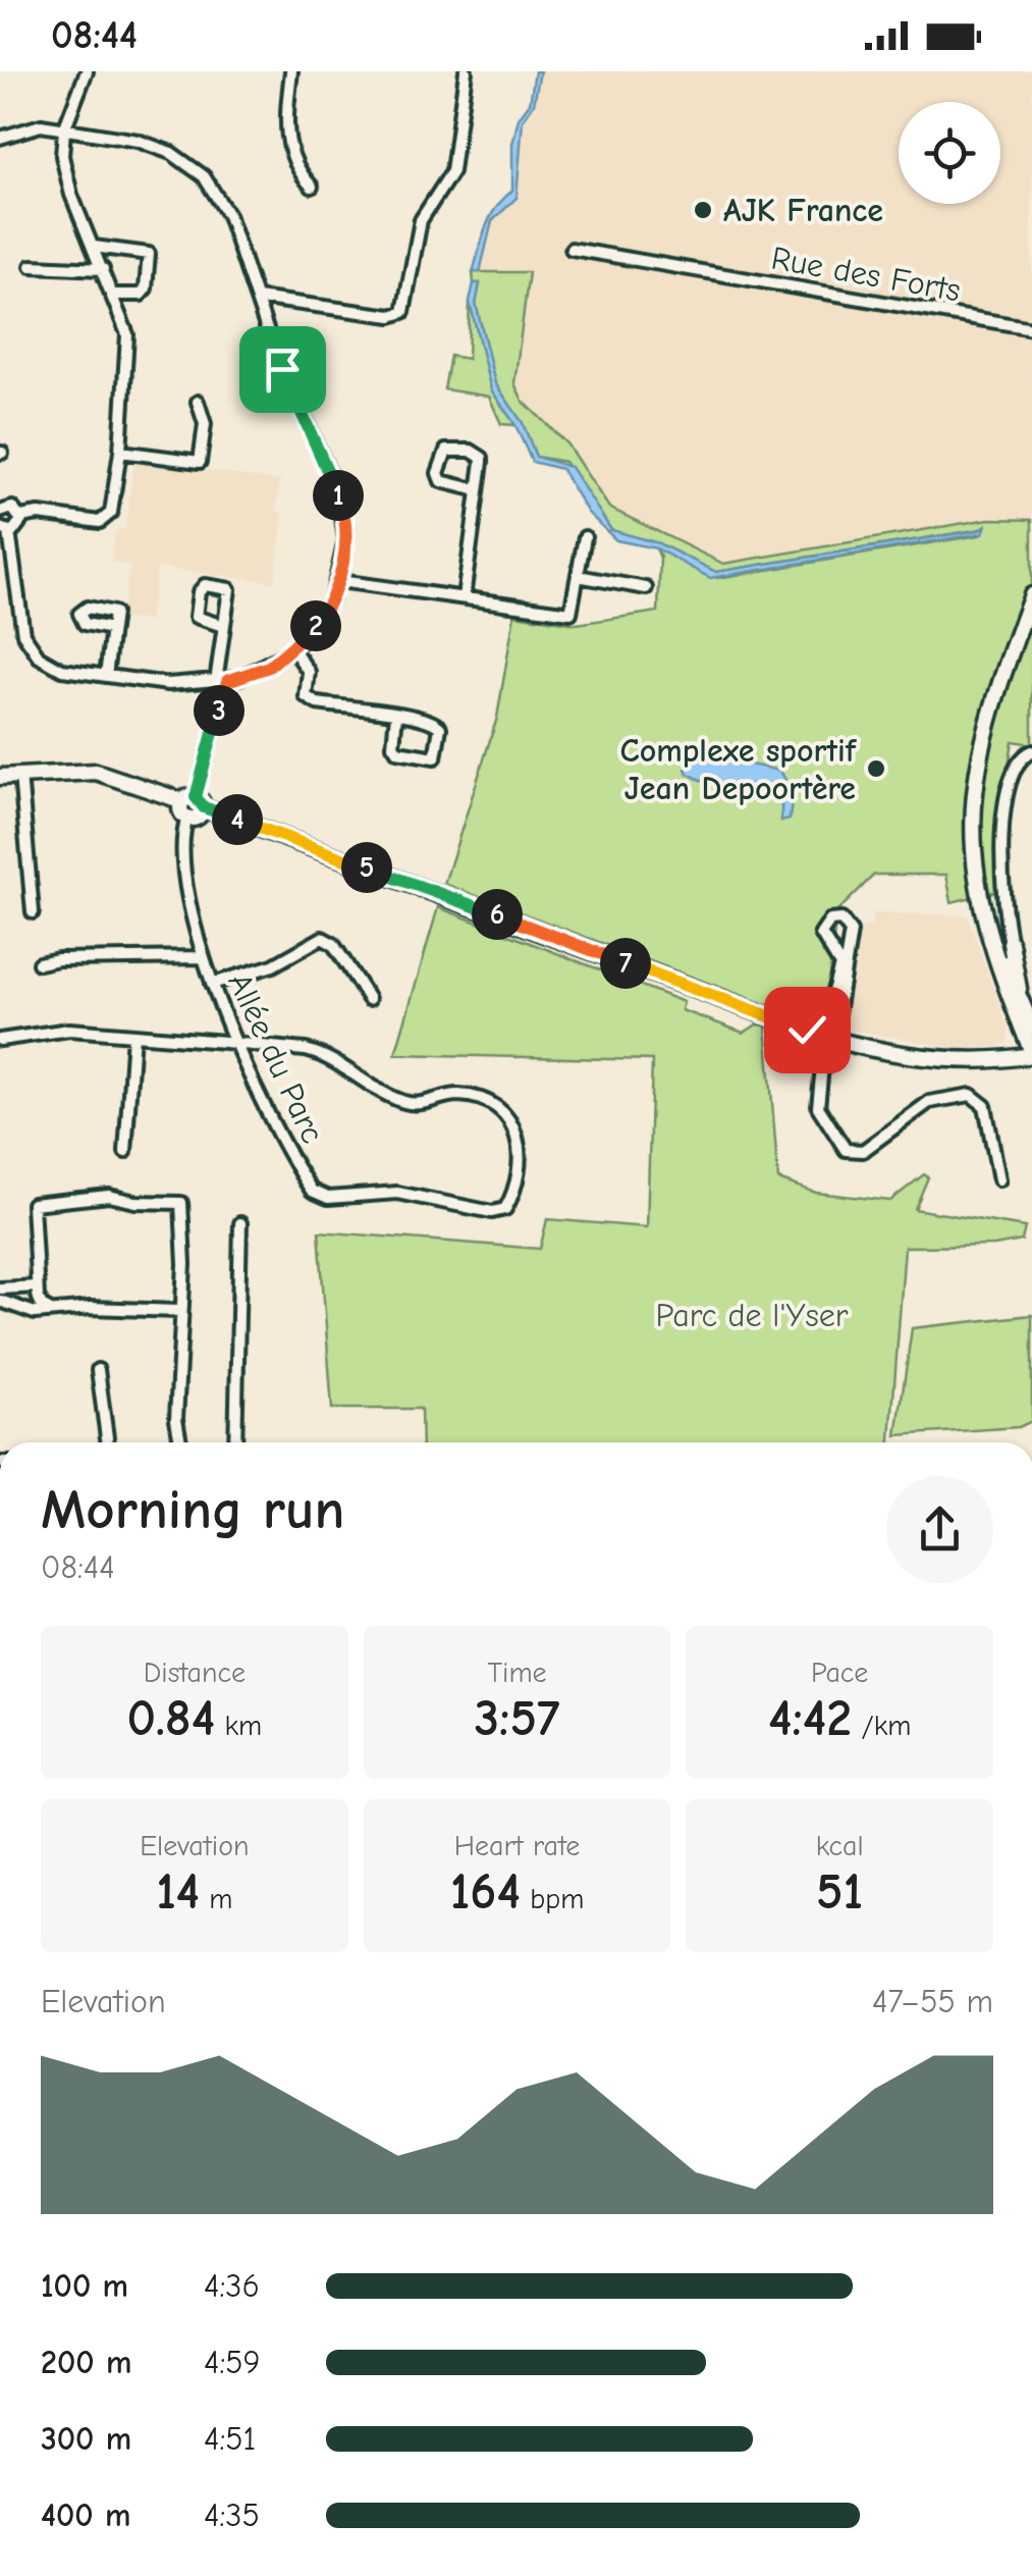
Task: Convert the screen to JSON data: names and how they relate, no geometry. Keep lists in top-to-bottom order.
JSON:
{
  "streets": {
    "street": ["Rue des Forts", "Allée du Parc"]
  },
  "parks": ["Parc de l'Yser"],
  "places": ["AJK France", "Complexe sportif Jean Depoortère"],
  "page": {
    "status": "08:44",
    "pins": [
      "1",
      "2",
      "3",
      "4",
      "5",
      "6",
      "7"
    ],
    "heading": ["Morning run", "08:44"],
    "stats": [
      ["Distance", "0.84 km"],
      ["Time", "3:57"],
      ["Pace", "4:42 /km"],
      ["Elevation", "14 m"],
      ["Heart rate", "164 bpm"],
      ["kcal", "51"]
    ],
    "chart": ["Elevation", "47–55 m"],
    "list": [
      {
        "name": "100 m",
        "note": "4:36"
      },
      {
        "name": "200 m",
        "note": "4:59"
      },
      {
        "name": "300 m",
        "note": "4:51"
      },
      {
        "name": "400 m",
        "note": "4:35"
      }
    ]
  }
}
